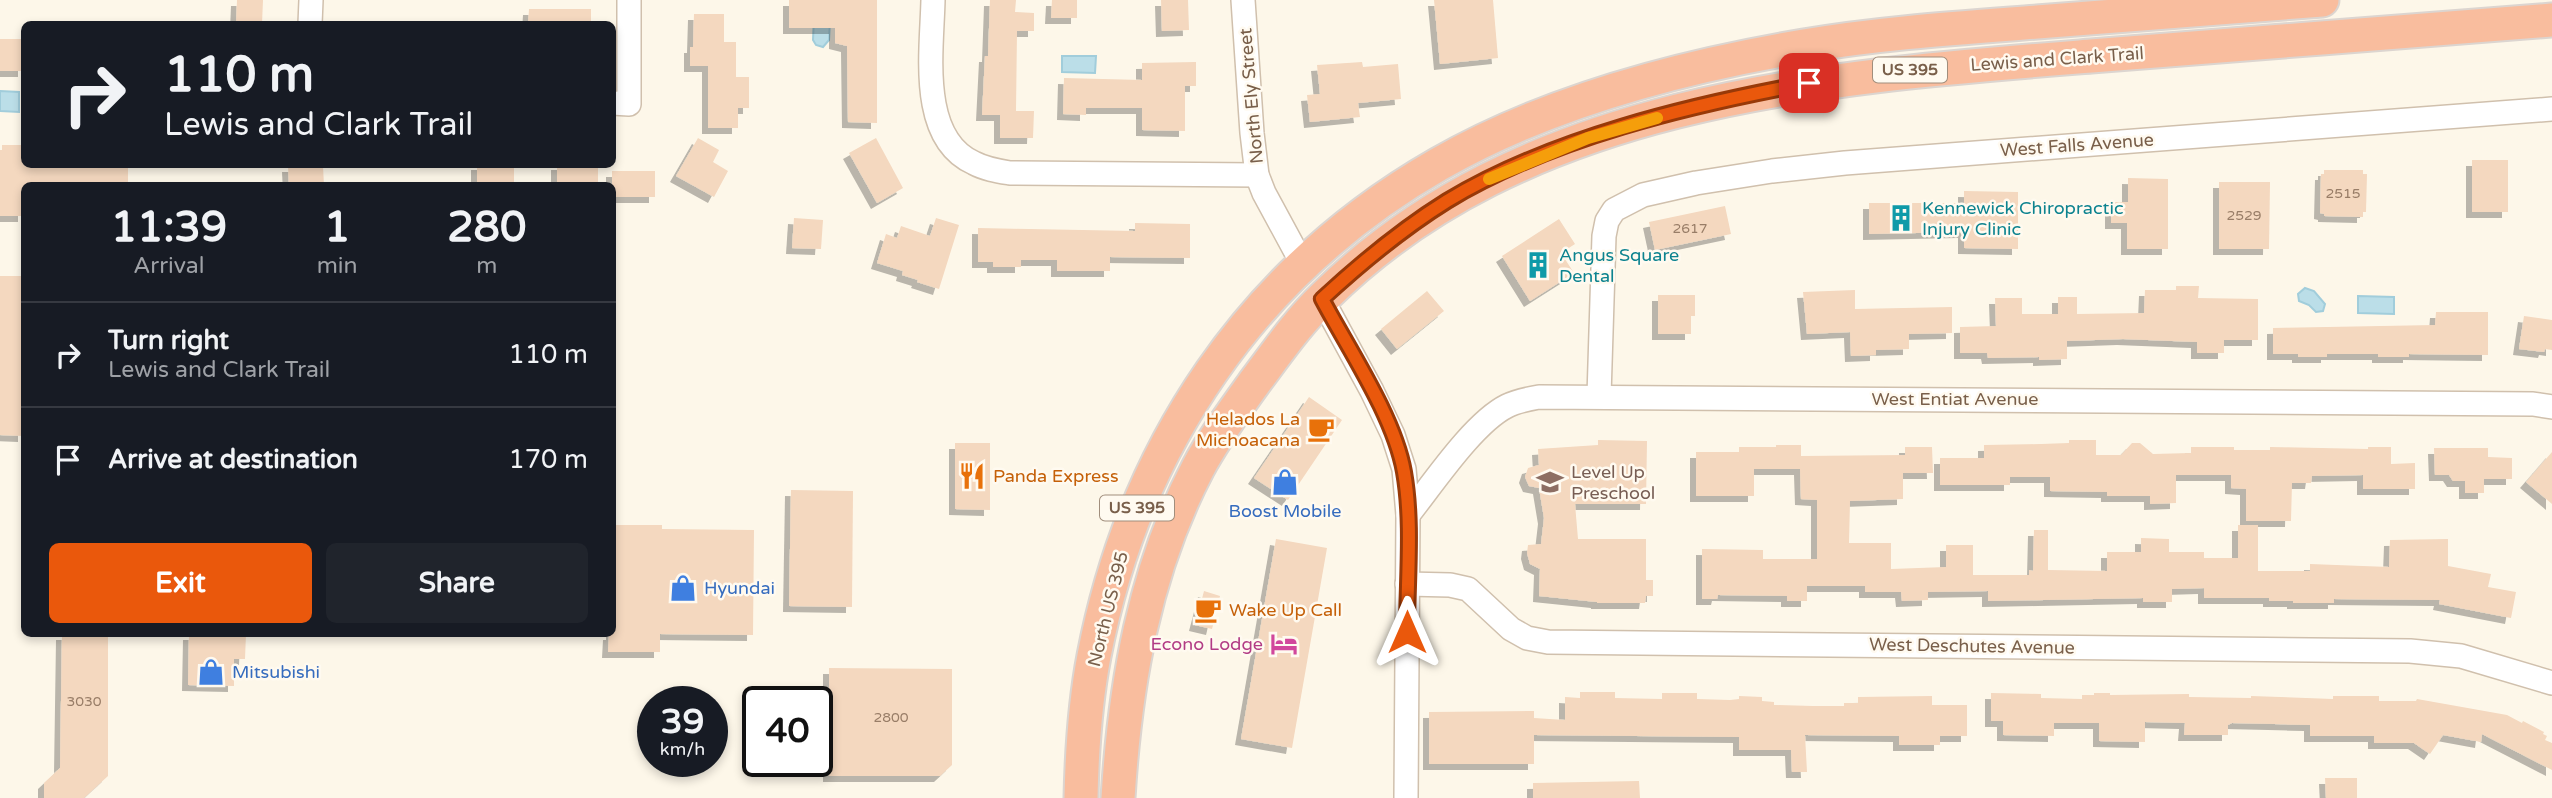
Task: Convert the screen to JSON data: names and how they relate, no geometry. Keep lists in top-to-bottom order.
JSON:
{
  "streets": {
    "highway": ["Lewis and Clark Trail", "US 395", "North US 395"],
    "street": [
      "North Ely Street",
      "West Falls Avenue",
      "West Entiat Avenue",
      "West Deschutes Avenue"
    ]
  },
  "crossings": [
    ["Lewis and Clark Trail", "North US 395"],
    ["US 395", "North Ely Street"],
    ["US 395", "North US 395"],
    ["North Ely Street", "North US 395"],
    ["West Falls Avenue", "West Entiat Avenue"]
  ],
  "places": {
    "building": ["Kennewick Chiropractic Injury Clinic", "Angus Square Dental"],
    "cafe": ["Helados La Michoacana", "Wake Up Call"],
    "restaurant": ["Panda Express"],
    "shop": ["Boost Mobile", "Hyundai", "Mitsubishi"],
    "school or university": ["Level Up Preschool"],
    "hotel": ["Econo Lodge"]
  },
  "house_numbers": [
    "2515",
    "2529",
    "2617",
    "3030",
    "2800"
  ],
  "page": {
    "turn": ["110 m", "Lewis and Clark Trail"],
    "eta": [
      "11:39",
      "Arrival",
      "1",
      "min",
      "280",
      "m"
    ],
    "list": [
      {
        "name": "Turn right",
        "note": "Lewis and Clark Trail",
        "value": "110 m"
      },
      {
        "name": "Arrive at destination",
        "value": "170 m"
      }
    ],
    "buttons": ["Exit", "Share"],
    "speed": "39 km/h",
    "limit": "40"
  }
}
